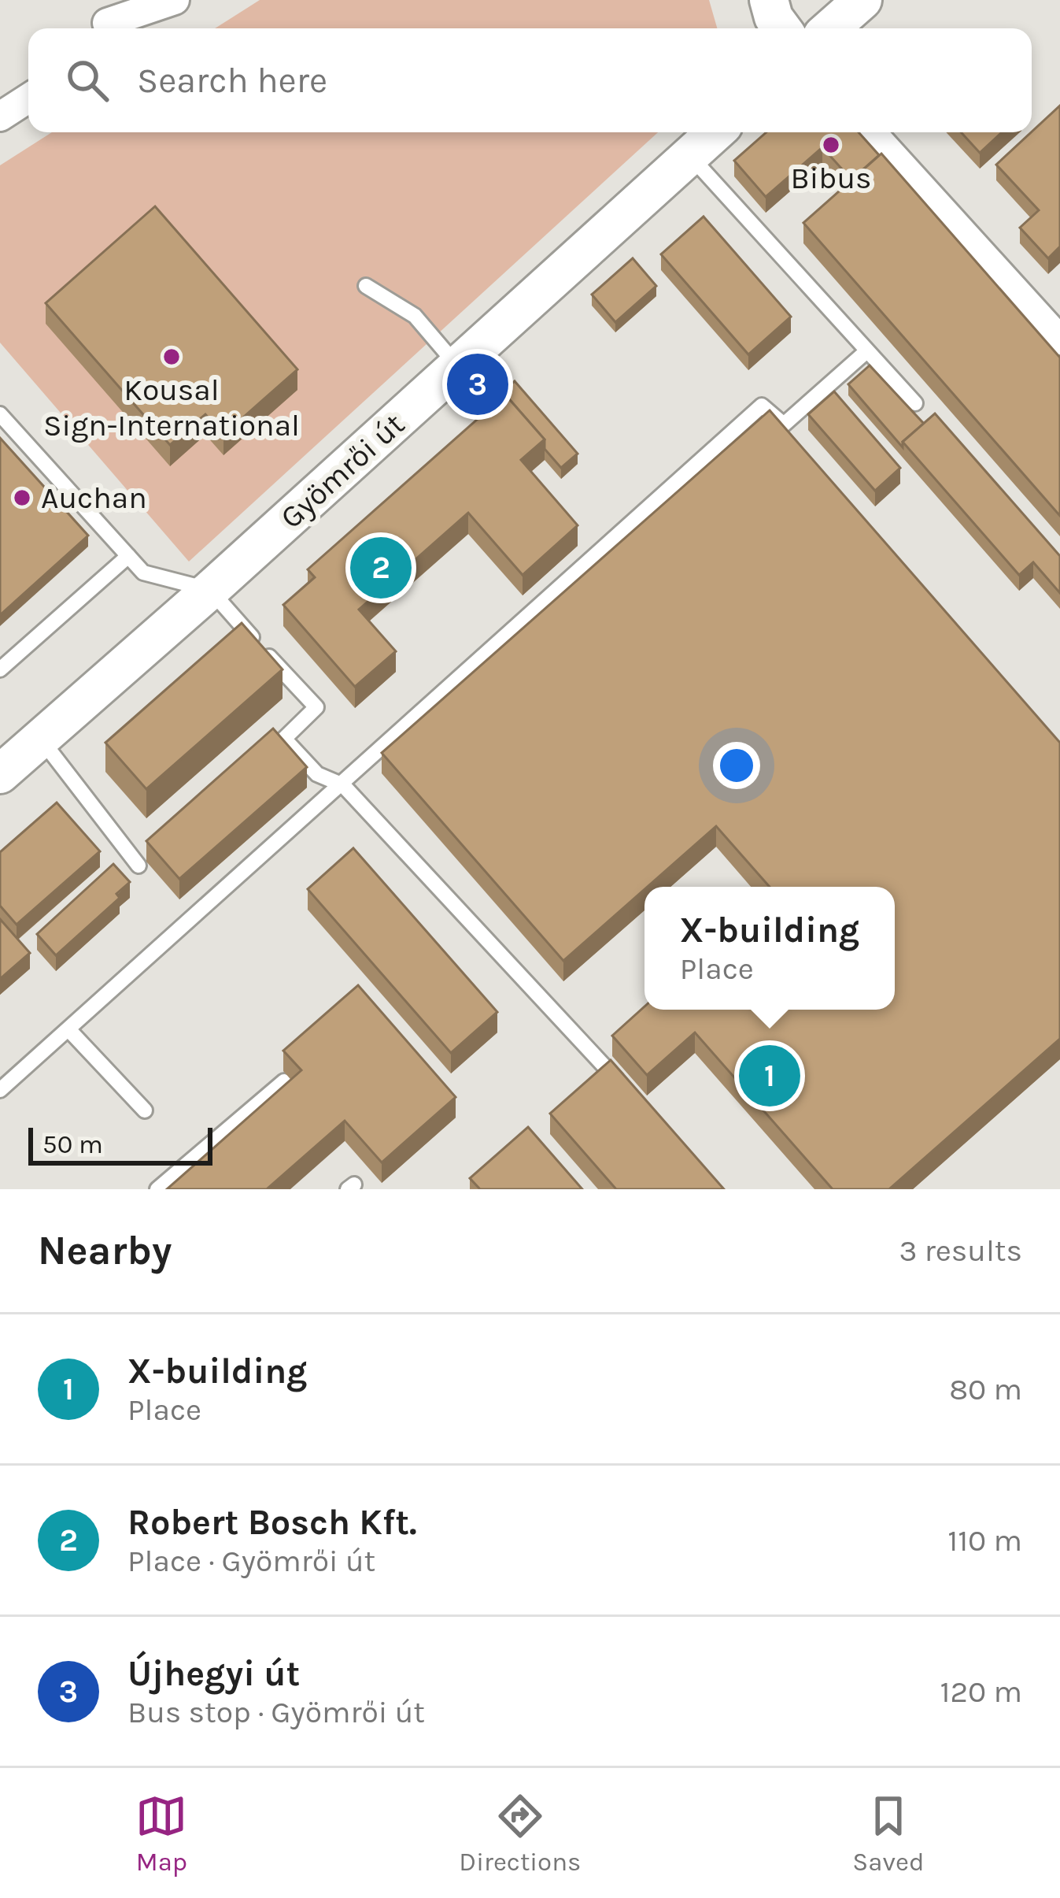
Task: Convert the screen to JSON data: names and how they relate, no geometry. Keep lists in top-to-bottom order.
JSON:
{
  "streets": {
    "street": ["Gyömrői út"]
  },
  "places": ["Bibus", "Kousal Sign-International", "Auchan"],
  "scale_bar": "50 m",
  "page": {
    "search": "Search here",
    "pins": ["3", "2", "1"],
    "popup": ["X-building", "Place"],
    "scale": "50 m",
    "heading": ["Nearby", "3 results"],
    "list": [
      {
        "mark": "1",
        "name": "X-building",
        "note": "Place",
        "value": "80 m"
      },
      {
        "mark": "2",
        "name": "Robert Bosch Kft.",
        "note": "Place · Gyömrői út",
        "value": "110 m"
      },
      {
        "mark": "3",
        "name": "Újhegyi út",
        "note": "Bus stop · Gyömrői út",
        "value": "120 m"
      }
    ],
    "nav": ["Map", "Directions", "Saved"]
  }
}
